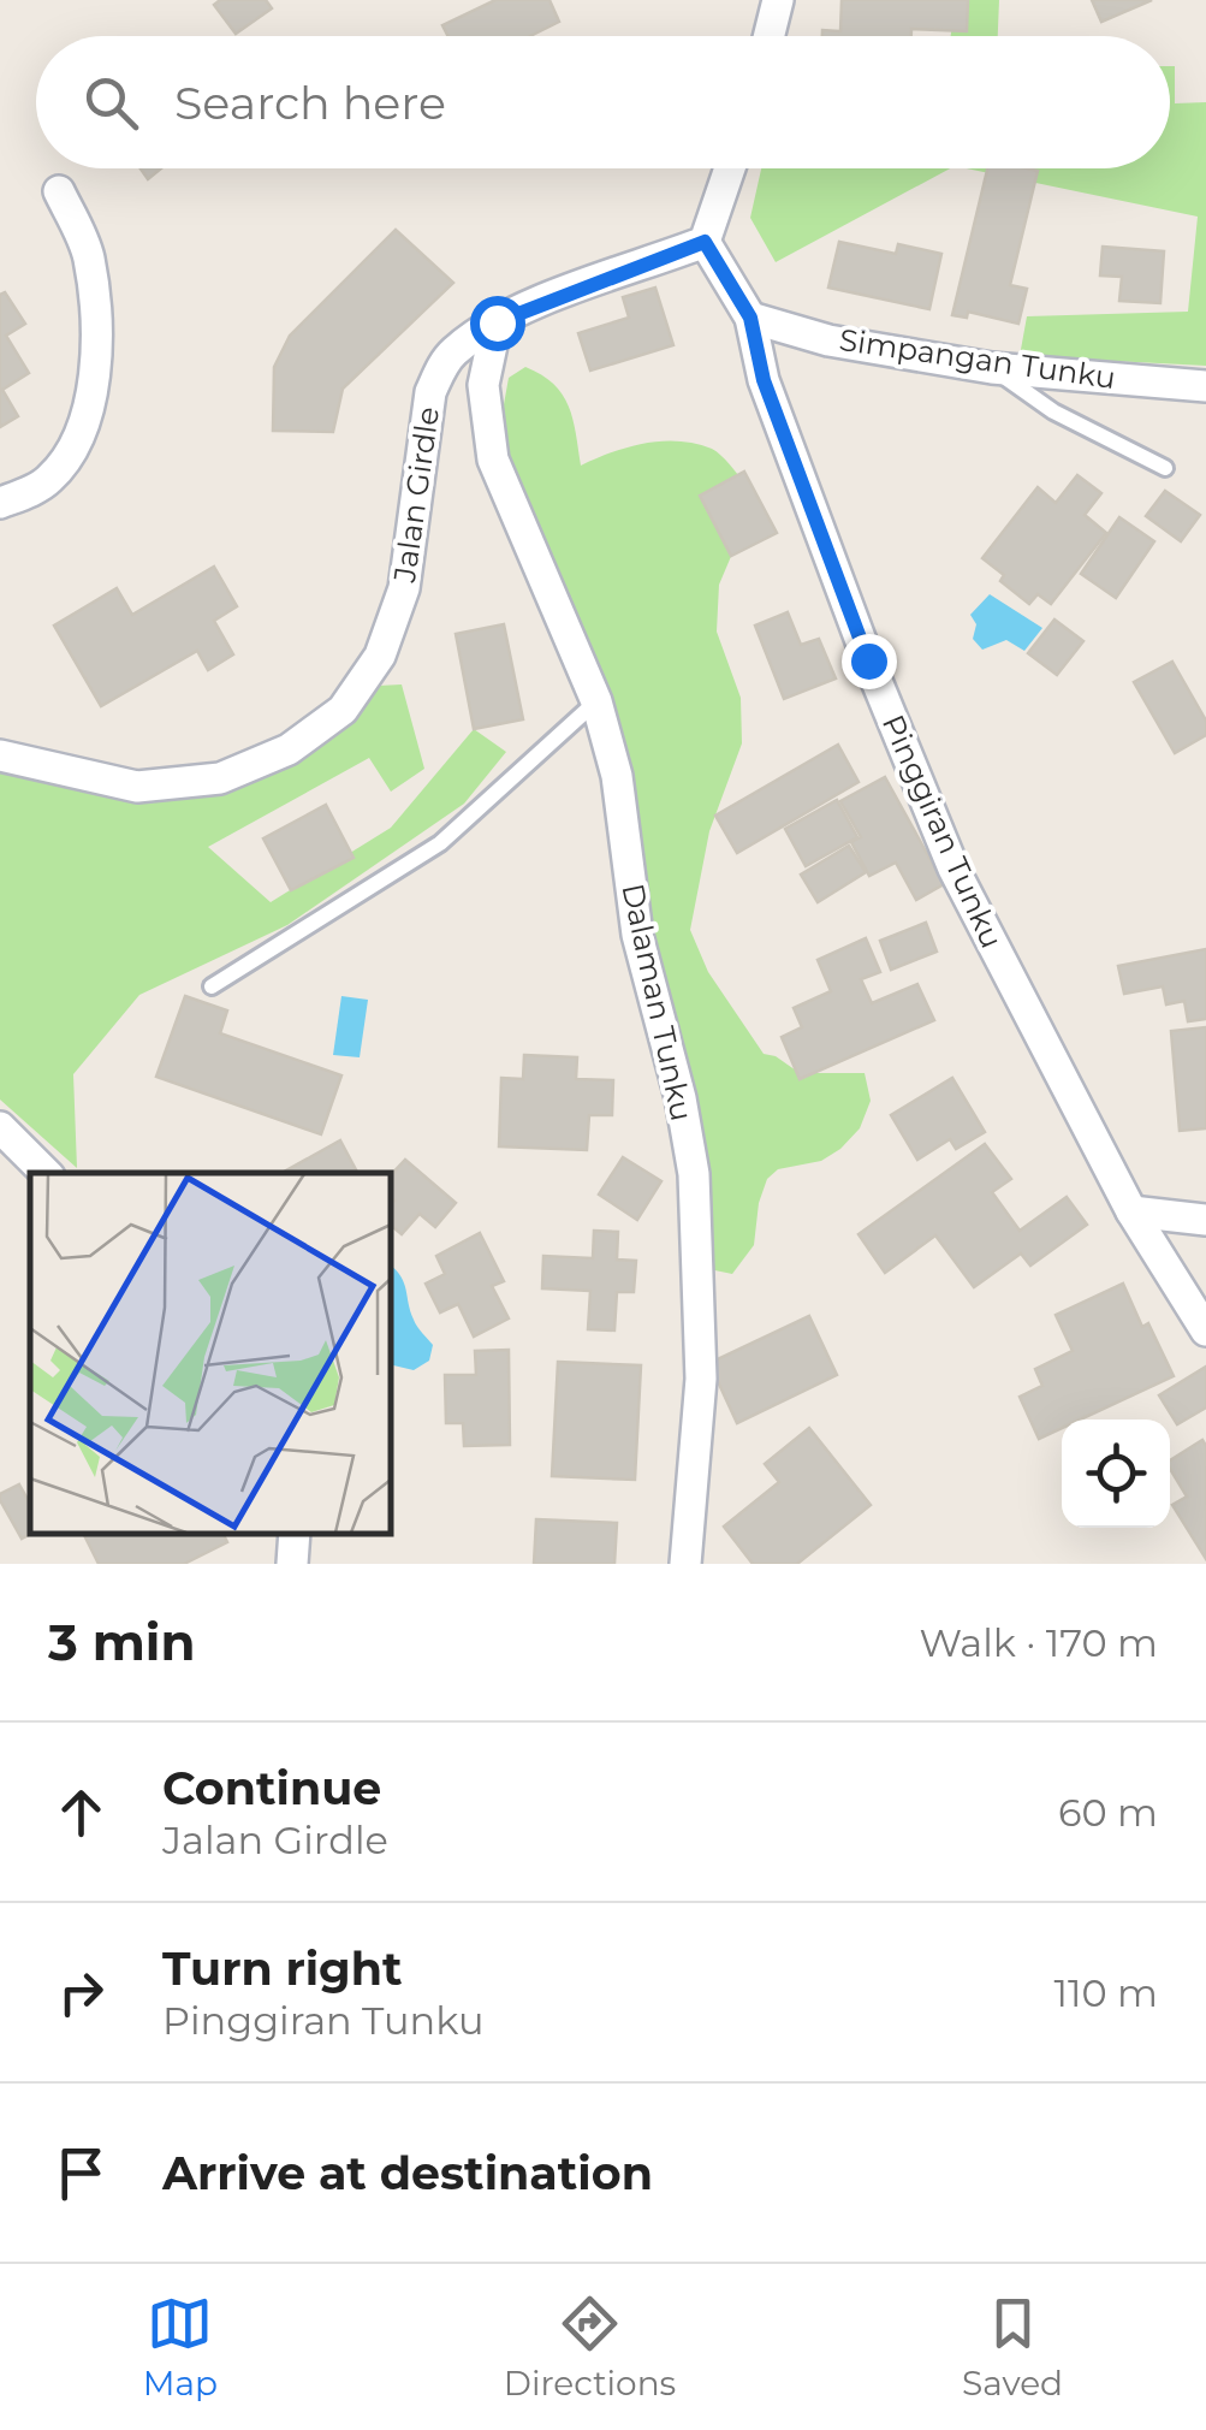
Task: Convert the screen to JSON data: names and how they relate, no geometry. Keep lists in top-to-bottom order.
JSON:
{
  "streets": {
    "street": [
      "Simpangan Tunku",
      "Jalan Girdle",
      "Pinggiran Tunku",
      "Dalaman Tunku"
    ]
  },
  "crossings": [
    ["Simpangan Tunku", "Pinggiran Tunku"],
    ["Jalan Girdle", "Pinggiran Tunku"],
    ["Jalan Girdle", "Dalaman Tunku"]
  ],
  "page": {
    "search": "Search here",
    "heading": ["3 min", "Walk · 170 m"],
    "list": [
      ["Continue", "Jalan Girdle", "60 m"],
      ["Turn right", "Pinggiran Tunku", "110 m"],
      "Arrive at destination"
    ],
    "nav": ["Map", "Directions", "Saved"]
  }
}
